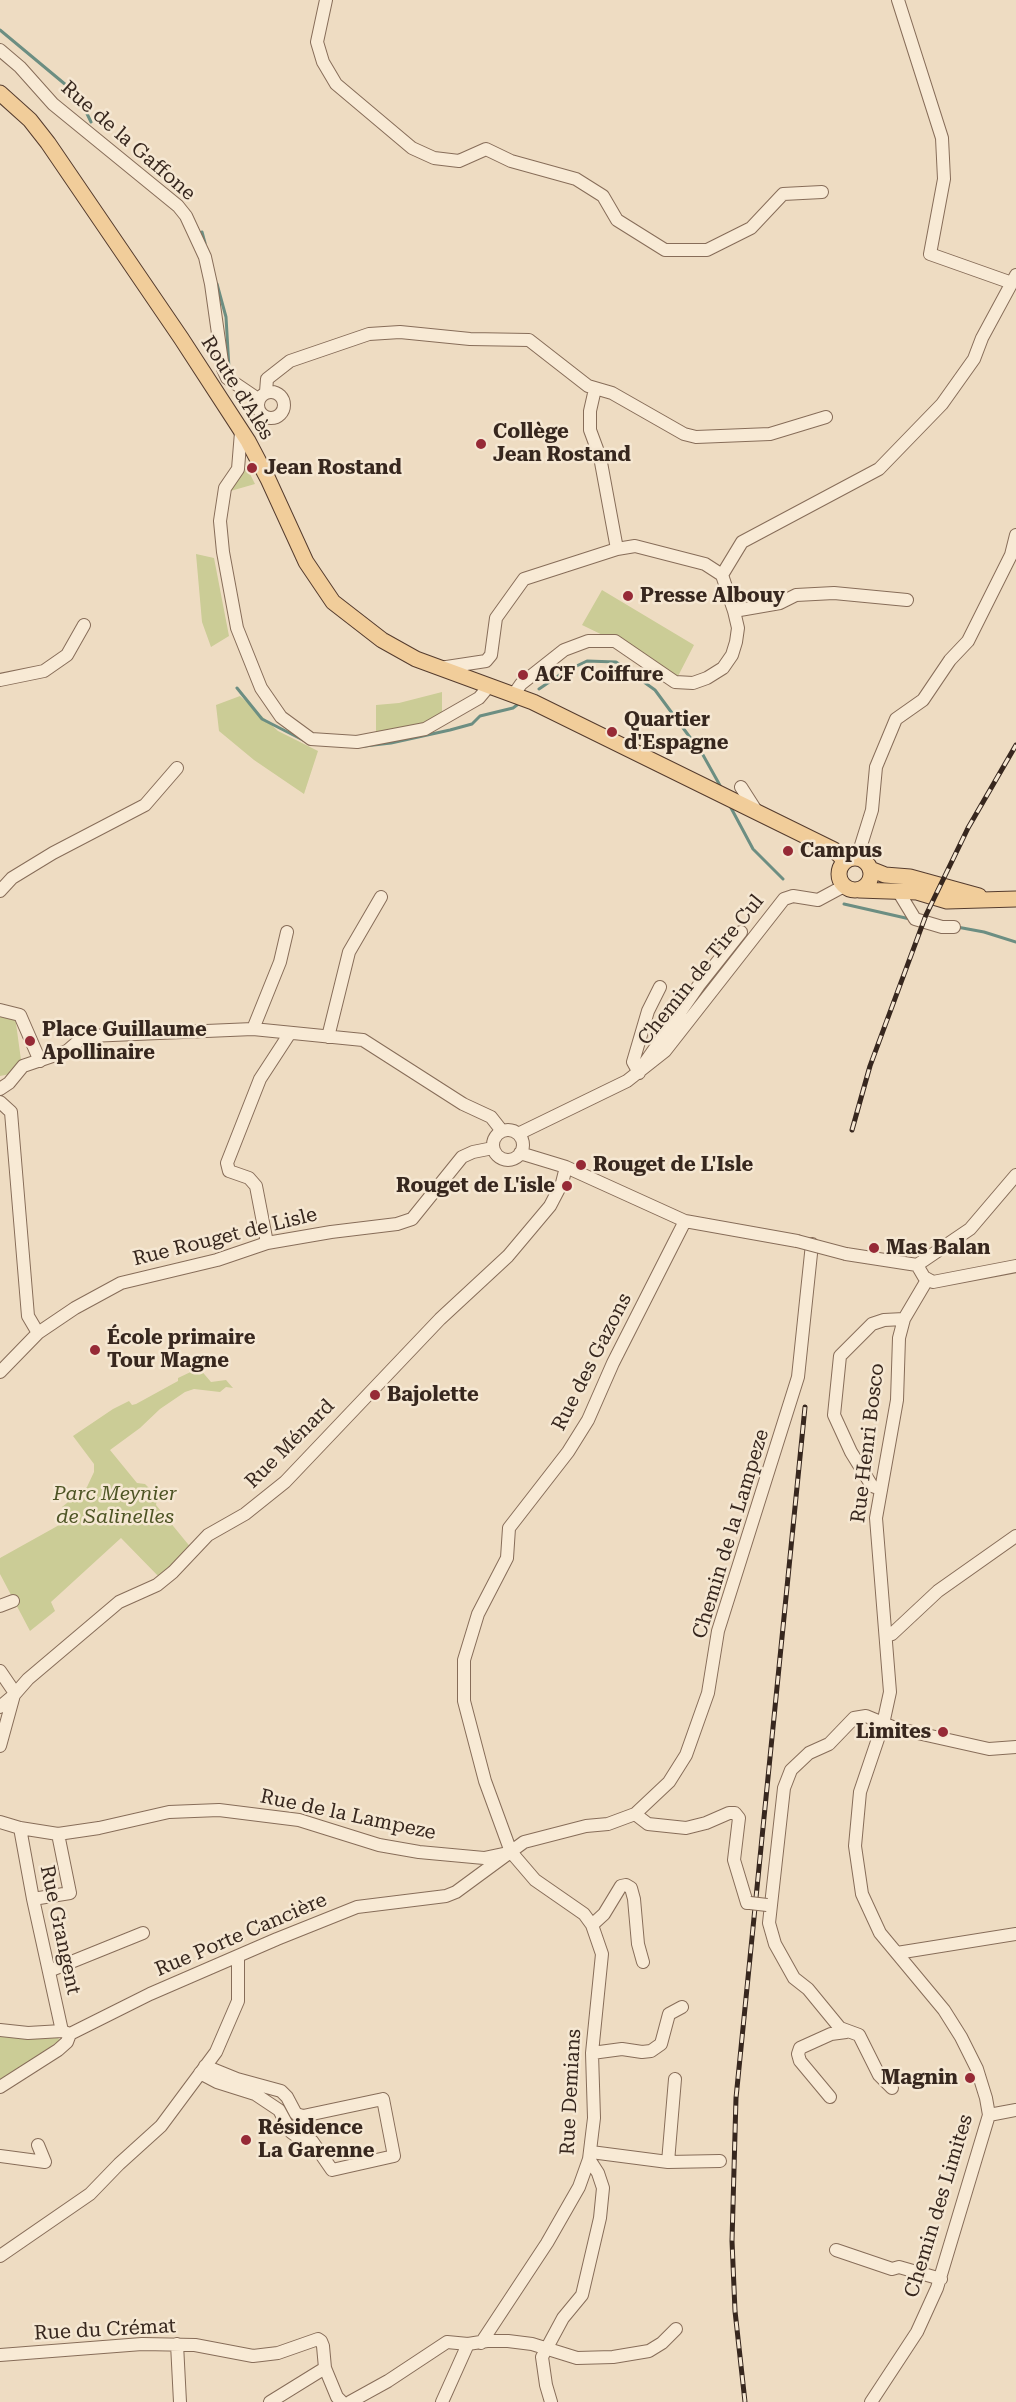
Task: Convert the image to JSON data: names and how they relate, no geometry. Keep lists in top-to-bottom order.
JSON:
{
  "streets": {
    "main road": ["Route d'Alès"],
    "street": [
      "Rue de la Gaffone",
      "Chemin de Tire Cul",
      "Rue Rouget de Lisle",
      "Rue des Gazons",
      "Rue Henri Bosco",
      "Rue Ménard",
      "Chemin de la Lampeze",
      "Rue de la Lampeze",
      "Rue Grangent",
      "Rue Porte Cancière",
      "Rue Demians",
      "Chemin des Limites",
      "Rue du Crémat"
    ]
  },
  "crossings": [
    ["Route d'Alès", "Chemin de Tire Cul"],
    ["Chemin de Tire Cul", "Rue Rouget de Lisle"],
    ["Rue des Gazons", "Rue de la Lampeze"],
    ["Rue des Gazons", "Rue Porte Cancière"],
    ["Rue des Gazons", "Rue Demians"],
    ["Rue Henri Bosco", "Chemin des Limites"],
    ["Rue de la Lampeze", "Rue Grangent"],
    ["Rue de la Lampeze", "Rue Porte Cancière"],
    ["Rue de la Lampeze", "Rue Demians"],
    ["Rue Grangent", "Rue Porte Cancière"],
    ["Rue Porte Cancière", "Rue Demians"]
  ],
  "parks": ["Parc Meynier de Salinelles"],
  "places": [
    "Collège Jean Rostand",
    "Jean Rostand",
    "Presse Albouy",
    "ACF Coiffure",
    "Quartier d'Espagne",
    "Campus",
    "Place Guillaume Apollinaire",
    "Rouget de L'Isle",
    "Rouget de L'isle",
    "Mas Balan",
    "École primaire Tour Magne",
    "Bajolette",
    "Limites",
    "Magnin",
    "Résidence La Garenne"
  ]
}
